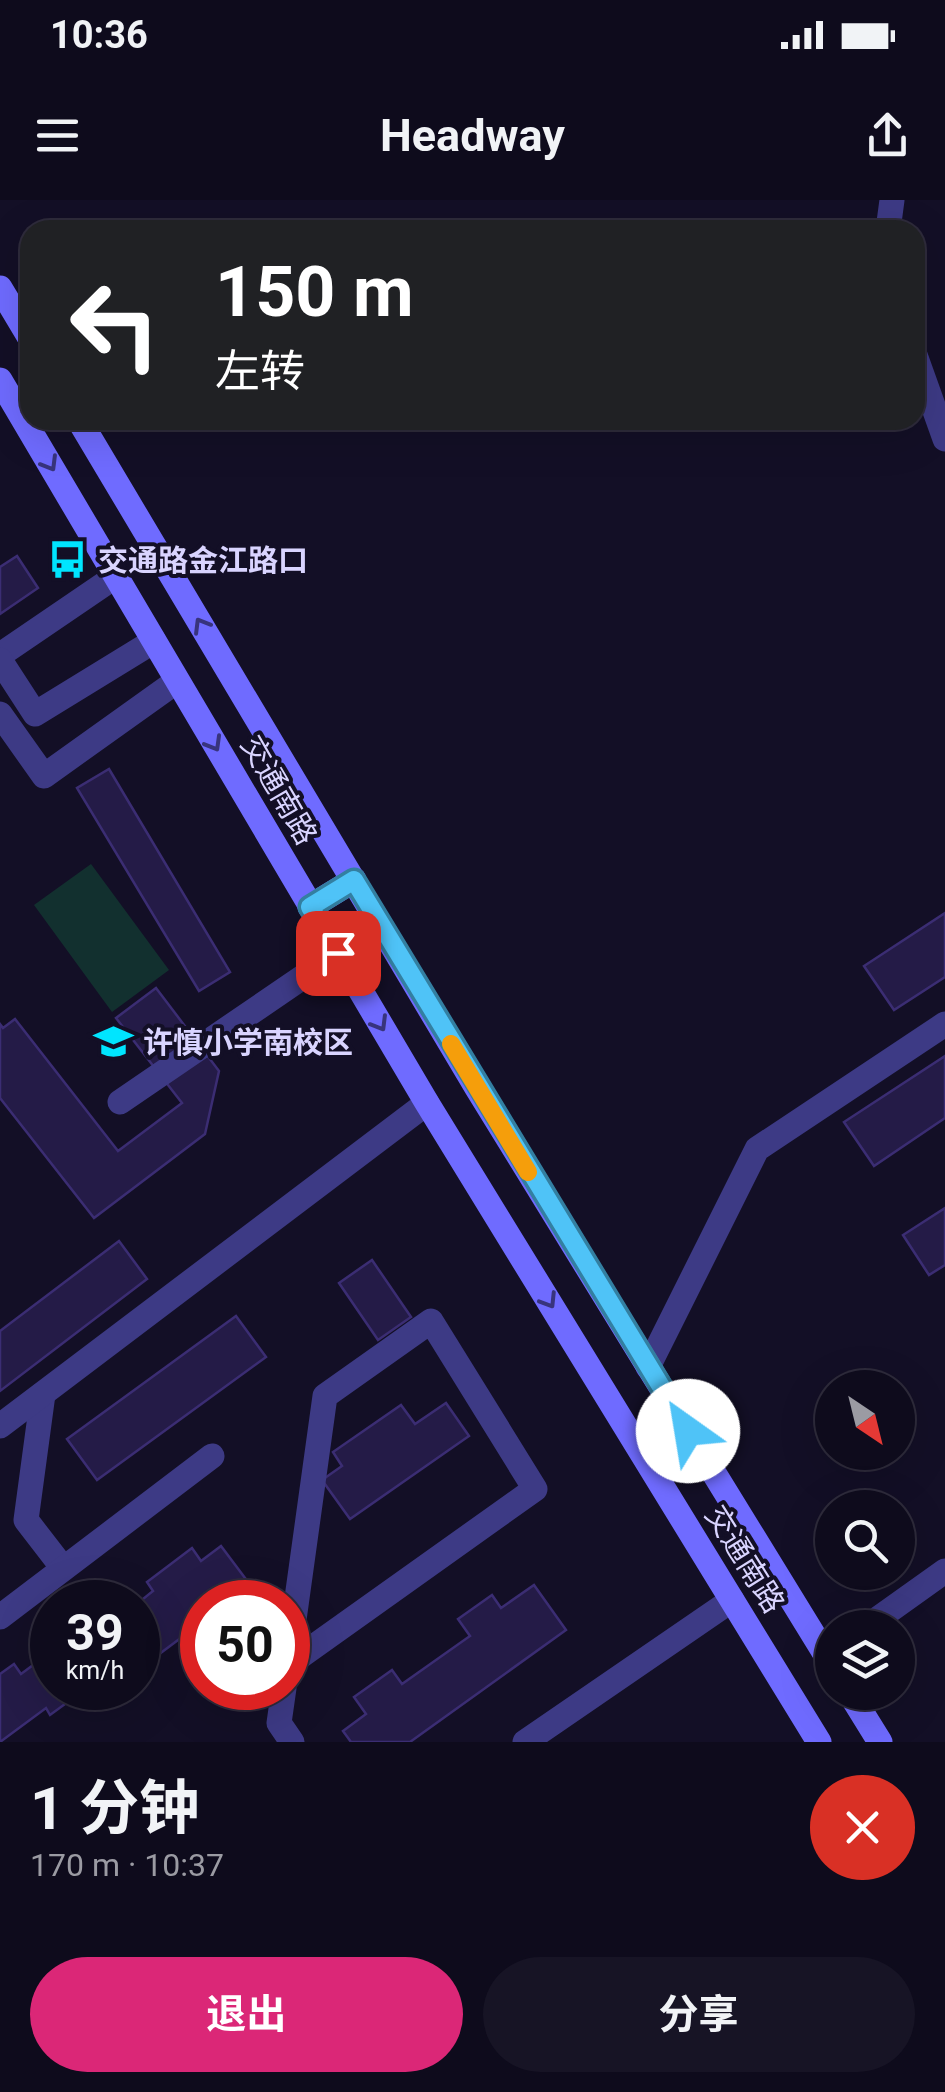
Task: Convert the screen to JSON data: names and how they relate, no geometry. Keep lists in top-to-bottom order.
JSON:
{
  "streets": {
    "main road": ["交通南路"]
  },
  "places": {
    "bus stop": ["交通路金江路口"],
    "school or university": ["许慎小学南校区"]
  },
  "north": "bottom right",
  "page": {
    "status": "10:36",
    "header": "Headway",
    "turn": ["150 m", "左转"],
    "speed": "39 km/h",
    "limit": "50",
    "heading": ["1 分钟", "170 m · 10:37"],
    "buttons": ["退出", "分享"]
  }
}
